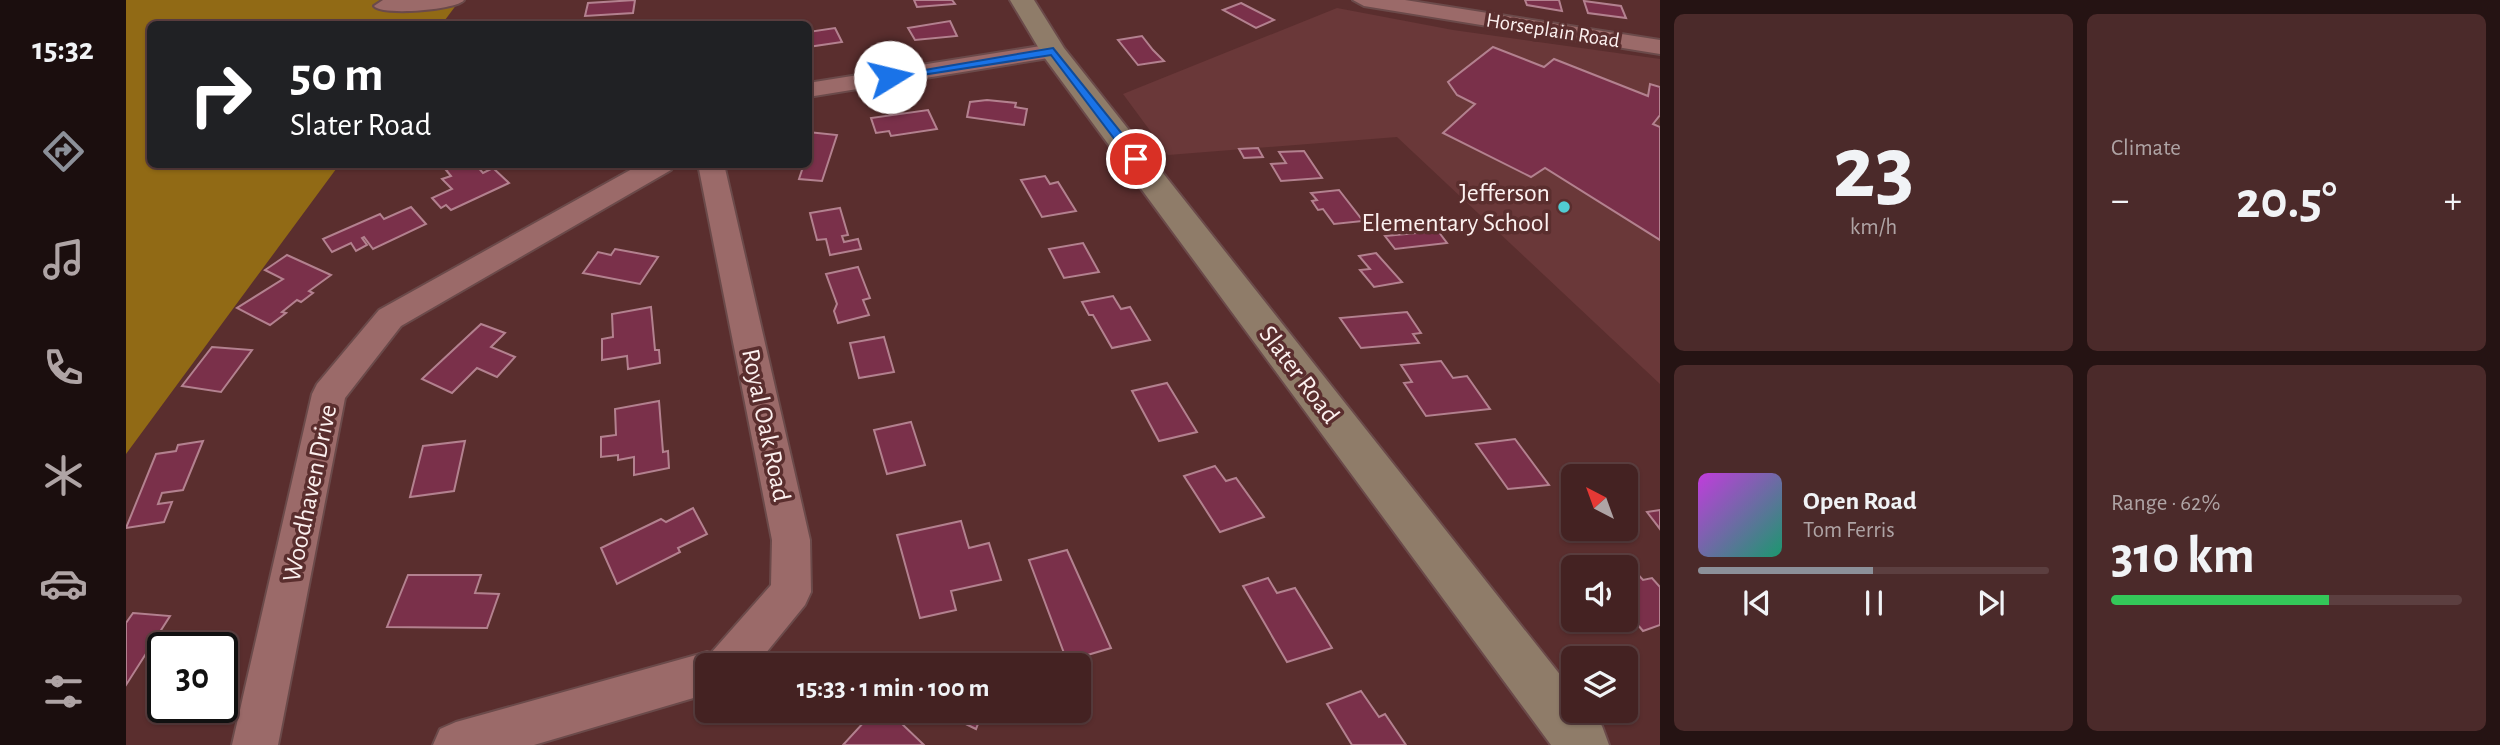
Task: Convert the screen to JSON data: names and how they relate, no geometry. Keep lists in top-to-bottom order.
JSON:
{
  "streets": {
    "main road": ["Slater Road"],
    "street": ["Horseplain Road", "Royal Oak Road", "Woodhaven Drive"]
  },
  "places": ["Jefferson Elementary School"],
  "north": "top left",
  "page": {
    "tabs": "15:32",
    "tile": [
      ["23", "km/h"],
      "Climate",
      ["Range · 62%", "310 km"]
    ],
    "turn": ["50 m", "Slater Road"],
    "heat": ["−", "20.5°", "+"],
    "song": ["Open Road", "Tom Ferris"],
    "limit": "30",
    "trip": "15:33 · 1 min · 100 m"
  }
}
